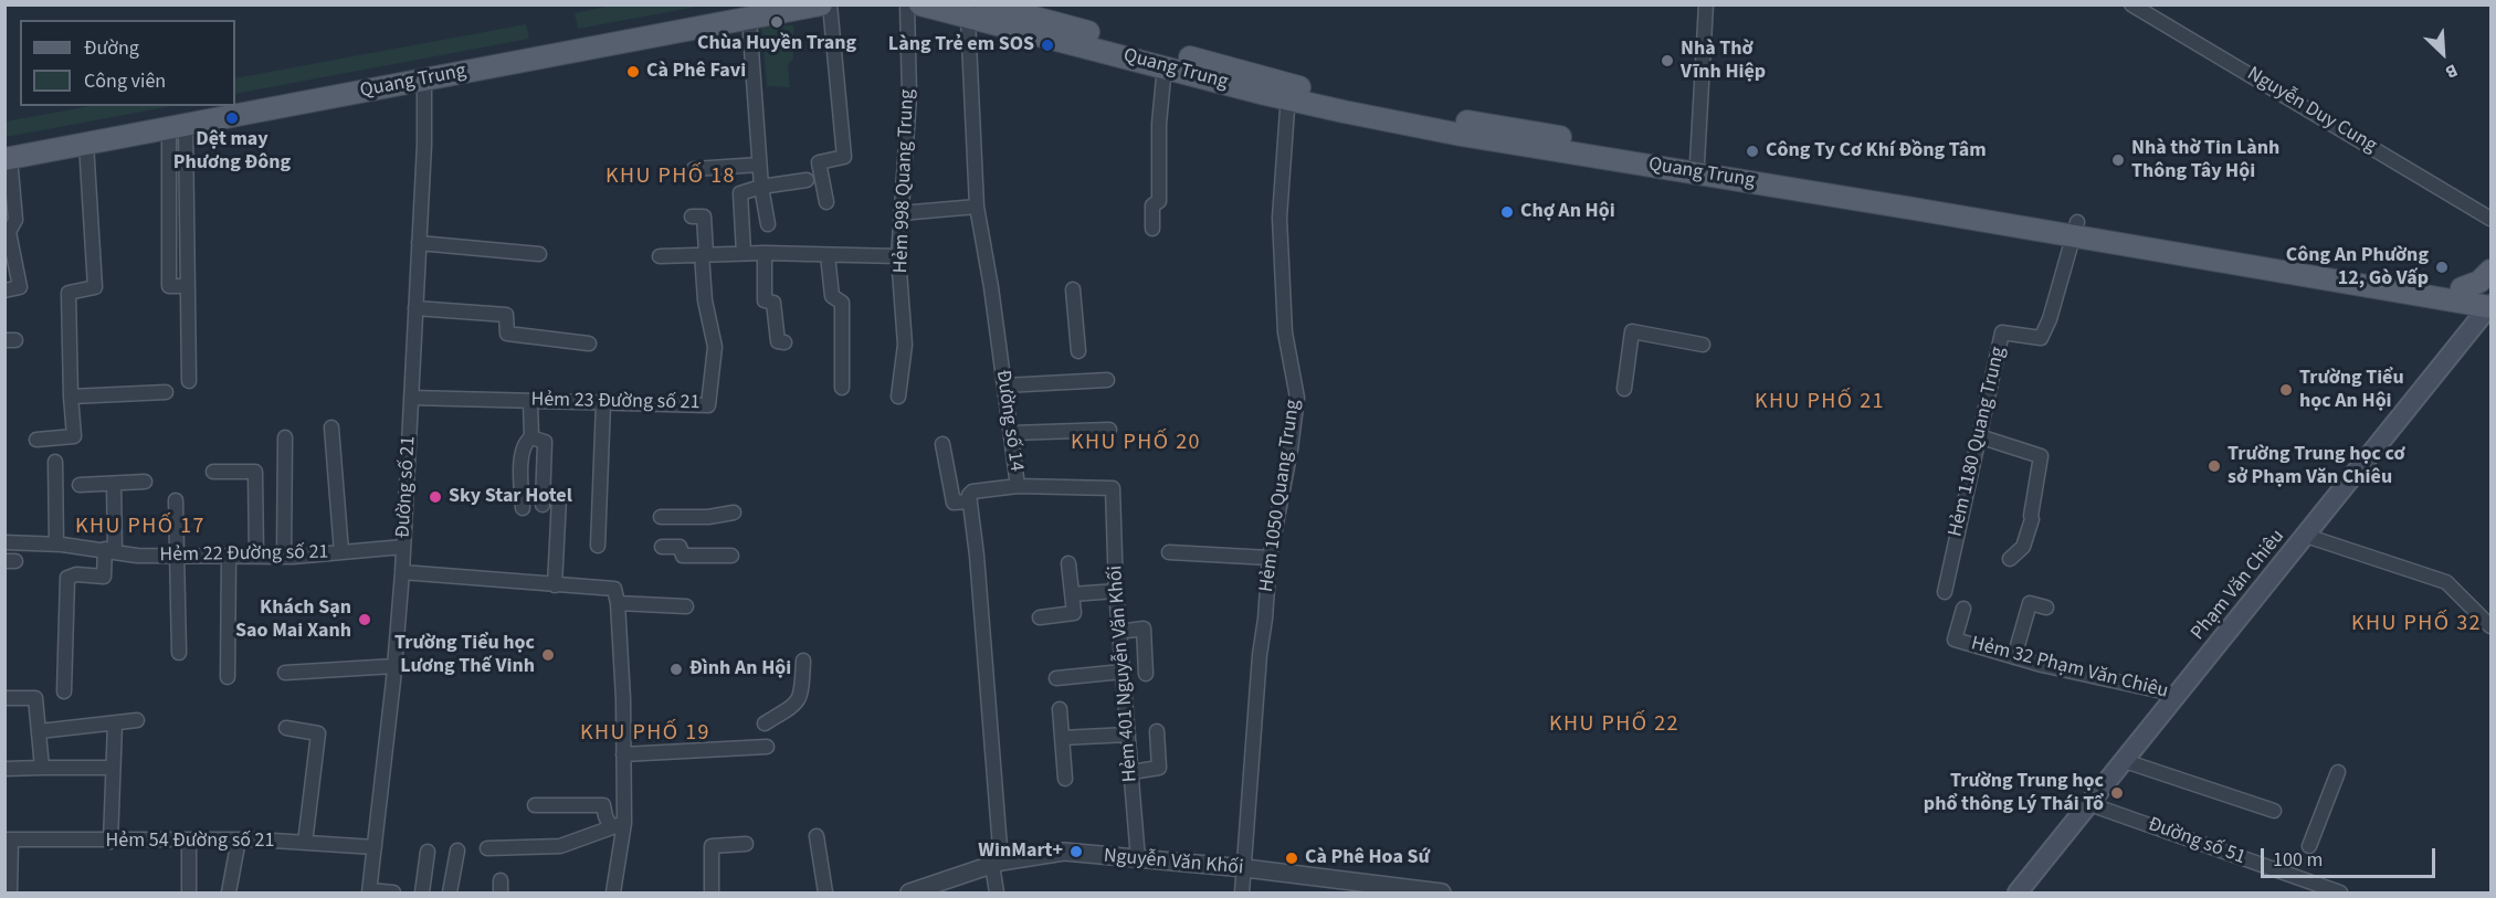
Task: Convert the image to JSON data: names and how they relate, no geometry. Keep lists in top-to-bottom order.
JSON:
{
  "streets": {
    "main road": ["Quang Trung", "Phạm Văn Chiêu"],
    "street": [
      "Nguyễn Duy Cung",
      "Hẻm 998 Quang Trung",
      "Hẻm 23 Đường số 21",
      "Đường số 14",
      "Hẻm 1180 Quang Trung",
      "Đường số 21",
      "Hẻm 1050 Quang Trung",
      "Hẻm 22 Đường số 21",
      "Hẻm 32 Phạm Văn Chiêu",
      "Hẻm 401 Nguyễn Văn Khối",
      "Hẻm 54 Đường số 21",
      "Đường số 51",
      "Nguyễn Văn Khối"
    ]
  },
  "crossings": [
    ["Quang Trung", "Đường số 14"],
    ["Quang Trung", "Hẻm 1180 Quang Trung"],
    ["Quang Trung", "Đường số 21"],
    ["Quang Trung", "Hẻm 1050 Quang Trung"],
    ["Quang Trung", "Phạm Văn Chiêu"],
    ["Hẻm 23 Đường số 21", "Đường số 21"],
    ["Đường số 14", "Hẻm 401 Nguyễn Văn Khối"],
    ["Đường số 21", "Hẻm 22 Đường số 21"],
    ["Đường số 21", "Hẻm 54 Đường số 21"],
    ["Hẻm 1050 Quang Trung", "Nguyễn Văn Khối"],
    ["Phạm Văn Chiêu", "Hẻm 32 Phạm Văn Chiêu"],
    ["Phạm Văn Chiêu", "Đường số 51"],
    ["Hẻm 401 Nguyễn Văn Khối", "Nguyễn Văn Khối"]
  ],
  "districts": [
    "KHU PHỐ 18",
    "KHU PHỐ 21",
    "KHU PHỐ 20",
    "KHU PHỐ 17",
    "KHU PHỐ 32",
    "KHU PHỐ 22",
    "KHU PHỐ 19"
  ],
  "places": [
    "Chùa Huyền Trang",
    "Làng Trẻ em SOS",
    "Nhà Thờ Vĩnh Hiệp",
    "Cà Phê Favi",
    "Dệt may Phương Đông",
    "Công Ty Cơ Khí Đồng Tâm",
    "Nhà thờ Tin Lành Thông Tây Hội",
    "Chợ An Hội",
    "Công An Phường 12, Gò Vấp",
    "Trường Tiểu học An Hội",
    "Trường Trung học cơ sở Phạm Văn Chiêu",
    "Sky Star Hotel",
    "Khách Sạn Sao Mai Xanh",
    "Trường Tiểu học Lương Thế Vinh",
    "Đình An Hội",
    "Trường Trung học phổ thông Lý Thái Tổ",
    "WinMart+",
    "Cà Phê Hoa Sứ"
  ],
  "legend": ["Đường", "Công viên"],
  "scale_bar": "100 m",
  "north": "bottom right"
}
